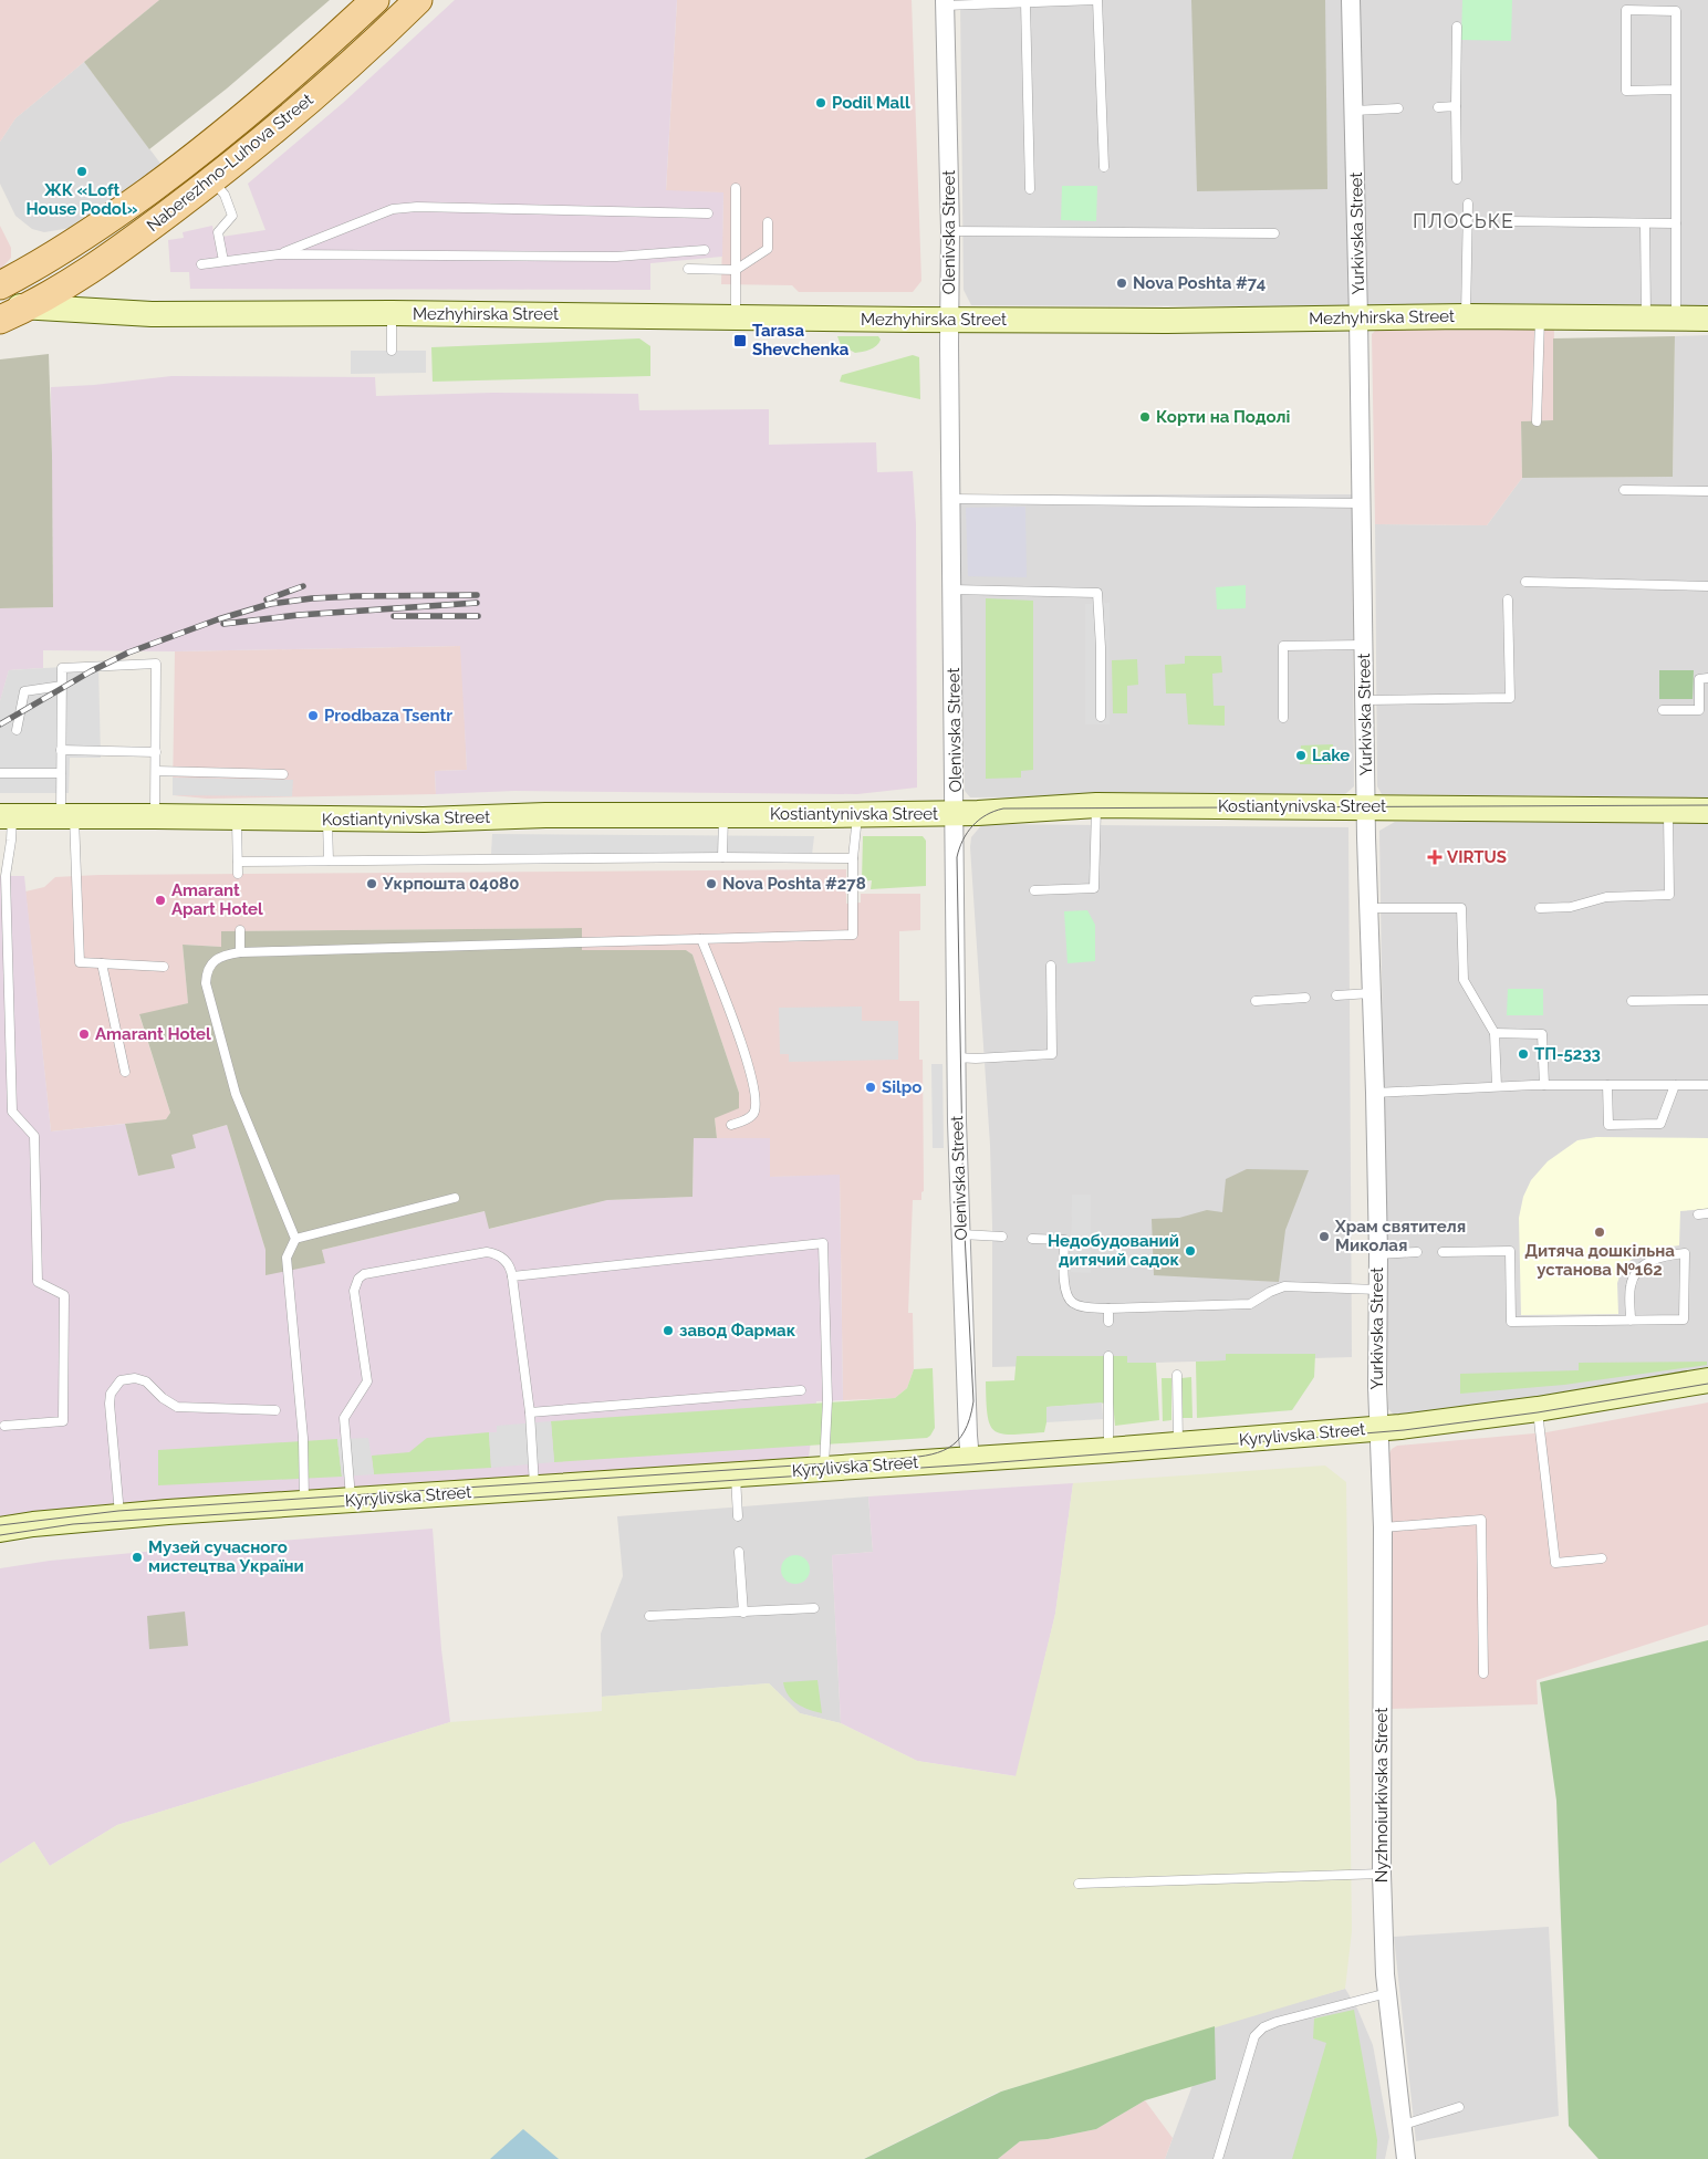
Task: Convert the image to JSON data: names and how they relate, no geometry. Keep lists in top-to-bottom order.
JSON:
{
  "streets": {
    "main road": ["Naberezhno-Luhova Street", "Mezhyhirska Street"],
    "street": [
      "Olenivska Street",
      "Yurkivska Street",
      "Kostiantynivska Street",
      "Kyrylivska Street",
      "Nyzhnoiurkivska Street"
    ]
  },
  "crossings": [
    ["Naberezhno-Luhova Street", "Mezhyhirska Street"],
    ["Olenivska Street", "Mezhyhirska Street"],
    ["Olenivska Street", "Kostiantynivska Street"],
    ["Olenivska Street", "Kyrylivska Street"],
    ["Yurkivska Street", "Mezhyhirska Street"],
    ["Yurkivska Street", "Kostiantynivska Street"],
    ["Yurkivska Street", "Kyrylivska Street"],
    ["Yurkivska Street", "Nyzhnoiurkivska Street"],
    ["Kyrylivska Street", "Nyzhnoiurkivska Street"]
  ],
  "districts": ["ПЛОСЬКЕ"],
  "places": {
    "other": [
      "Podil Mall",
      "ЖК «Loft House Podol»",
      "Nova Poshta #74",
      "Корти на Подолі",
      "Prodbaza Tsentr",
      "Lake",
      "Укрпошта 04080",
      "Nova Poshta #278",
      "Amarant Apart Hotel",
      "Amarant Hotel",
      "ТП-5233",
      "Silpo",
      "Дитяча дошкільна установа №162",
      "Храм святителя Миколая",
      "Недобудований дитячий садок",
      "завод Фармак",
      "Музей сучасного мистецтва України"
    ],
    "transit": ["Tarasa Shevchenka"],
    "health": ["VIRTUS"]
  }
}
